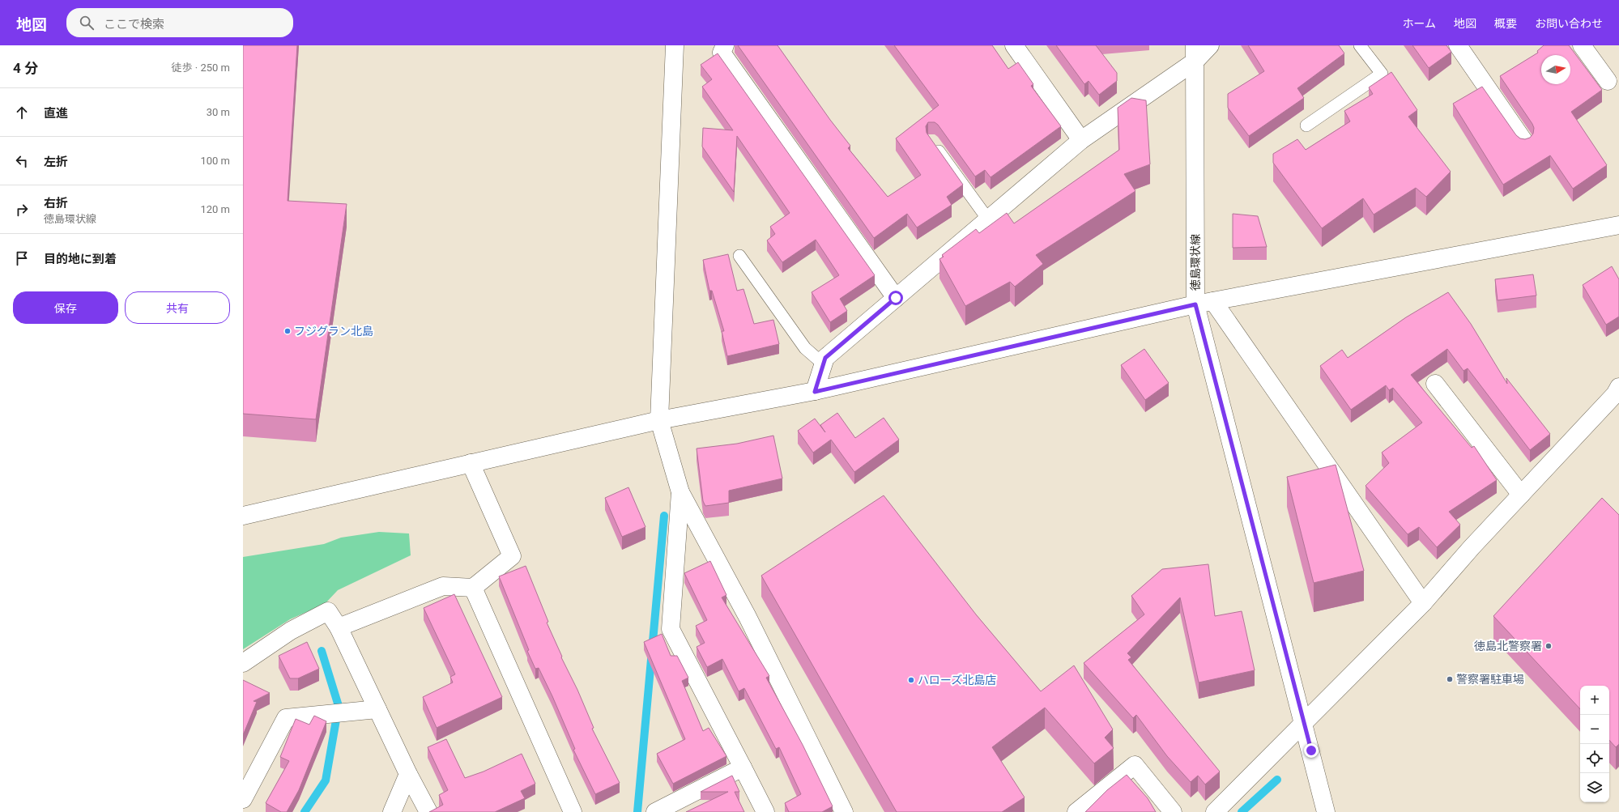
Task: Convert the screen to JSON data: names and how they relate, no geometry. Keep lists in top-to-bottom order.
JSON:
{
  "streets": {
    "street": ["徳島環状線"]
  },
  "places": [
    "フジグラン北島",
    "徳島北警察署",
    "警察署駐車場",
    "ハローズ北島店"
  ],
  "north": "right",
  "page": {
    "header": "地図",
    "search": "ここで検索",
    "nav": [
      "ホーム",
      "地図",
      "概要",
      "お問い合わせ"
    ],
    "heading": ["4 分", "徒歩 · 250 m"],
    "list": [
      ["直進", "30 m"],
      ["左折", "100 m"],
      ["右折", "徳島環状線", "120 m"],
      "目的地に到着"
    ],
    "buttons": ["保存", "共有"],
    "map_buttons": ["+", "−"]
  }
}
